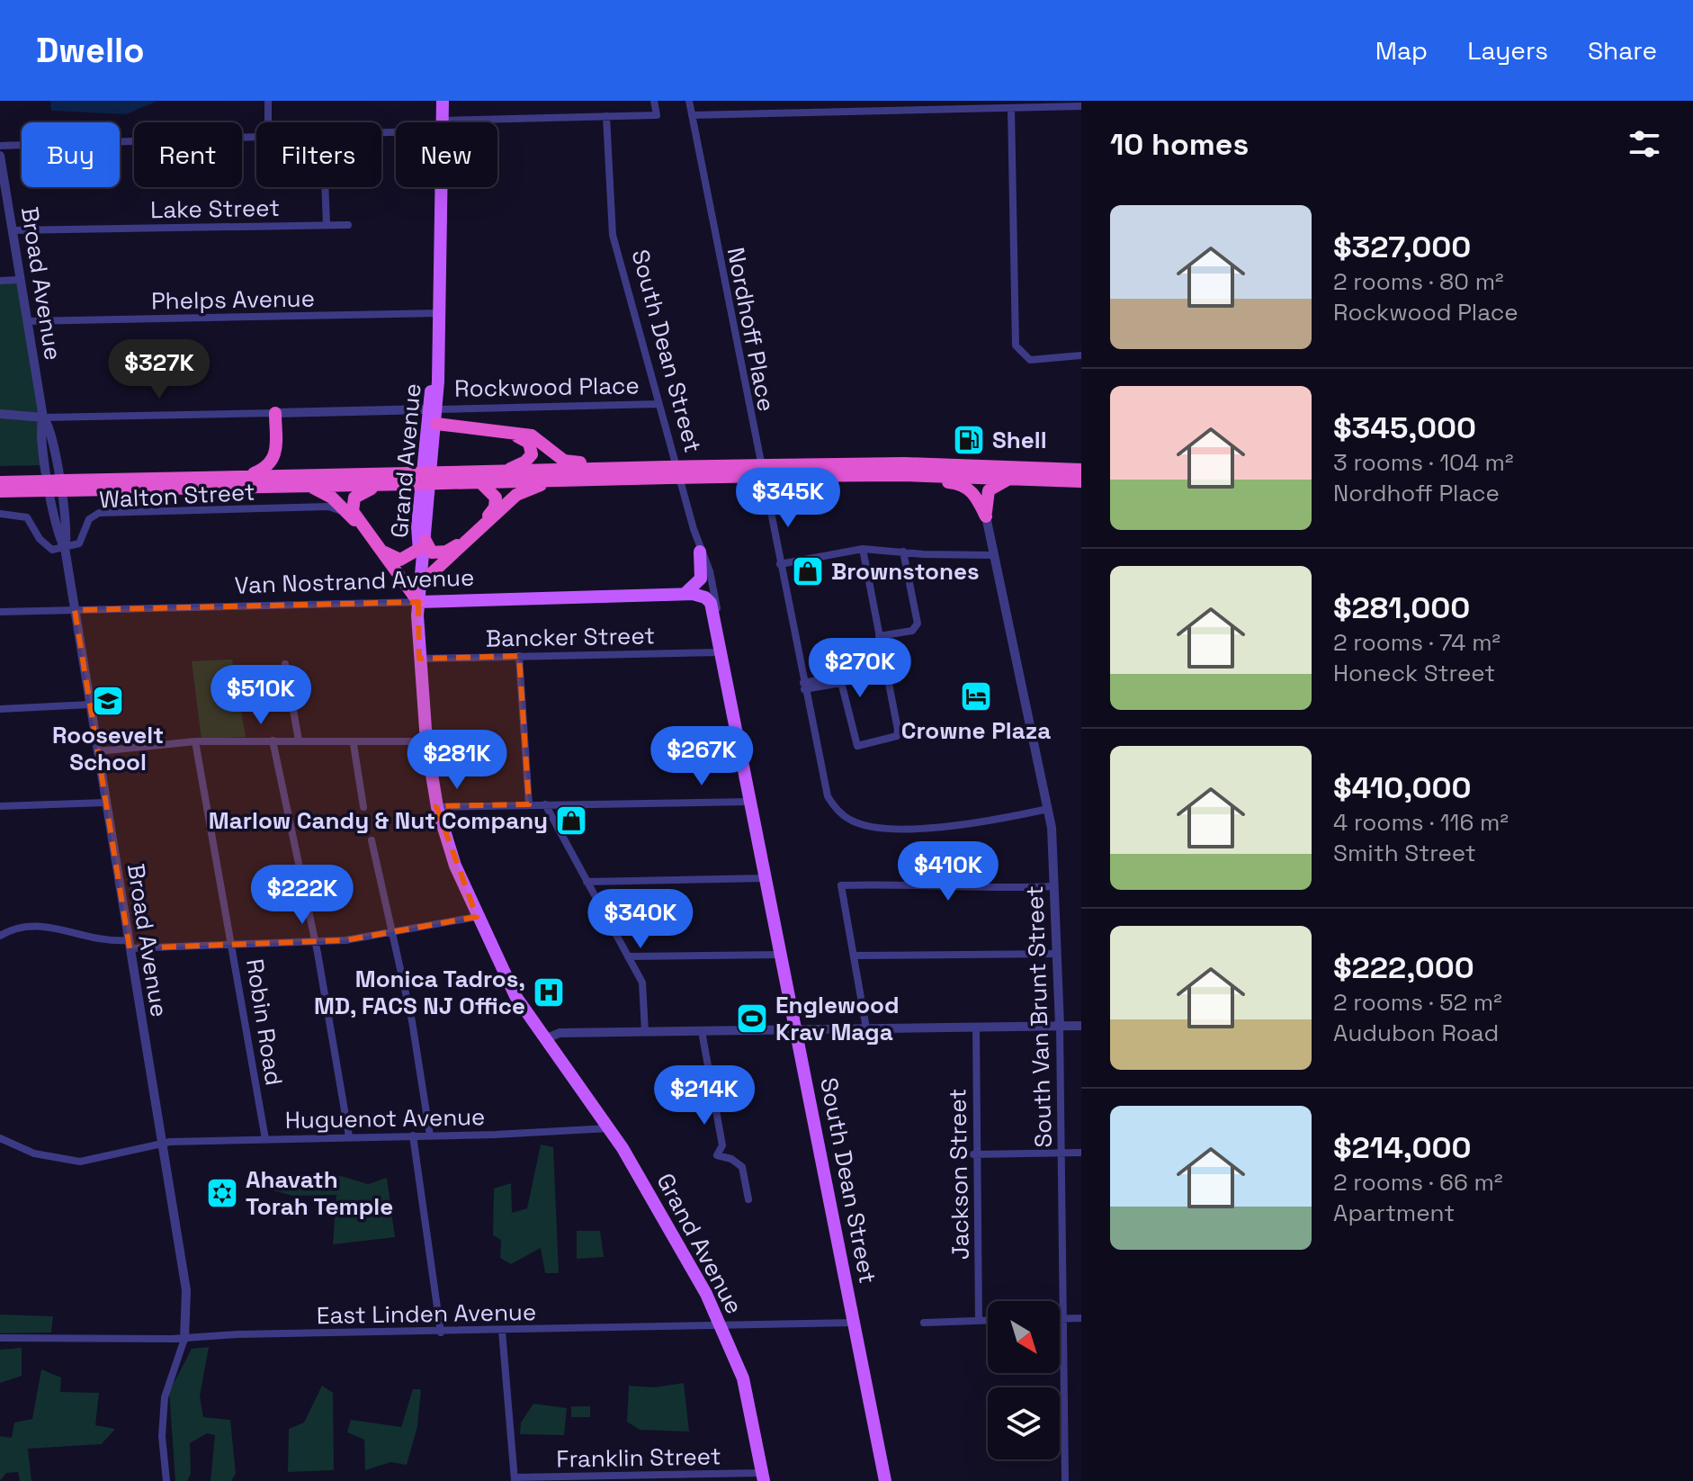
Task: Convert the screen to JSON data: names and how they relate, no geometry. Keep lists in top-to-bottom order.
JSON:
{
  "streets": {
    "main road": ["South Dean Street", "Grand Avenue", "Van Nostrand Avenue"],
    "street": [
      "Lake Street",
      "Broad Avenue",
      "Phelps Avenue",
      "Nordhoff Place",
      "Rockwood Place",
      "Walton Street",
      "Bancker Street",
      "South Van Brunt Street",
      "Robin Road",
      "Huguenot Avenue",
      "Jackson Street",
      "East Linden Avenue",
      "Franklin Street"
    ]
  },
  "crossings": [
    ["Lake Street", "Broad Avenue"],
    ["Broad Avenue", "Phelps Avenue"],
    ["Broad Avenue", "Rockwood Place"],
    ["Broad Avenue", "Walton Street"],
    ["Broad Avenue", "Van Nostrand Avenue"],
    ["Broad Avenue", "Huguenot Avenue"],
    ["Broad Avenue", "East Linden Avenue"],
    ["Phelps Avenue", "Grand Avenue"],
    ["Nordhoff Place", "South Van Brunt Street"],
    ["South Dean Street", "Rockwood Place"],
    ["South Dean Street", "Van Nostrand Avenue"],
    ["South Dean Street", "Bancker Street"],
    ["South Dean Street", "East Linden Avenue"],
    ["Rockwood Place", "Grand Avenue"],
    ["Grand Avenue", "Van Nostrand Avenue"],
    ["Grand Avenue", "Bancker Street"],
    ["Grand Avenue", "Huguenot Avenue"],
    ["Grand Avenue", "East Linden Avenue"],
    ["Grand Avenue", "Franklin Street"],
    ["Robin Road", "Huguenot Avenue"]
  ],
  "places": {
    "fuel station": ["Shell"],
    "shop": ["Brownstones", "Marlow Candy & Nut Company"],
    "hotel": ["Crowne Plaza"],
    "school or university": ["Roosevelt School"],
    "hospital": ["Monica Tadros, MD, FACS NJ Office"],
    "sports": ["Englewood Krav Maga"],
    "synagogue": ["Ahavath Torah Temple"]
  },
  "north": "bottom right",
  "page": {
    "header": "Dwello",
    "nav": ["Map", "Layers", "Share"],
    "heading": "10 homes",
    "chip": [
      "Buy",
      "Rent",
      "Filters",
      "New"
    ],
    "list": [
      {
        "name": "$327,000",
        "note": "2 rooms · 80 m² · Rockwood Place"
      },
      {
        "name": "$345,000",
        "note": "3 rooms · 104 m² · Nordhoff Place"
      },
      {
        "name": "$281,000",
        "note": "2 rooms · 74 m² · Honeck Street"
      },
      {
        "name": "$410,000",
        "note": "4 rooms · 116 m² · Smith Street"
      },
      {
        "name": "$222,000",
        "note": "2 rooms · 52 m² · Audubon Road"
      },
      {
        "name": "$214,000",
        "note": "2 rooms · 66 m² · Apartment"
      }
    ],
    "price": [
      "$327K",
      "$345K",
      "$270K",
      "$510K",
      "$267K",
      "$281K",
      "$410K",
      "$222K",
      "$340K",
      "$214K"
    ]
  }
}
